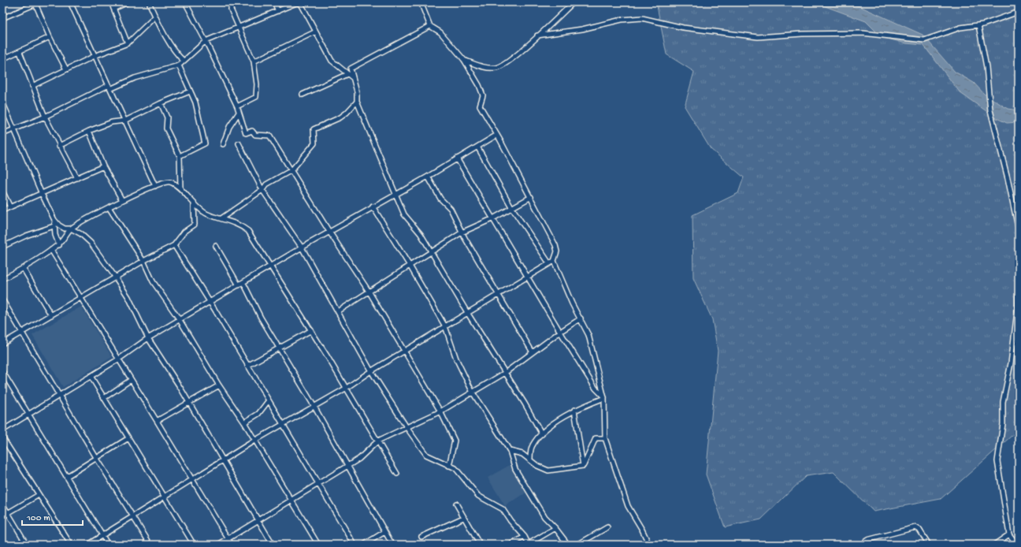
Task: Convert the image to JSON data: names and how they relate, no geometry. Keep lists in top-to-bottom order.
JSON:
{
  "scale_bar": "100 m"
}
